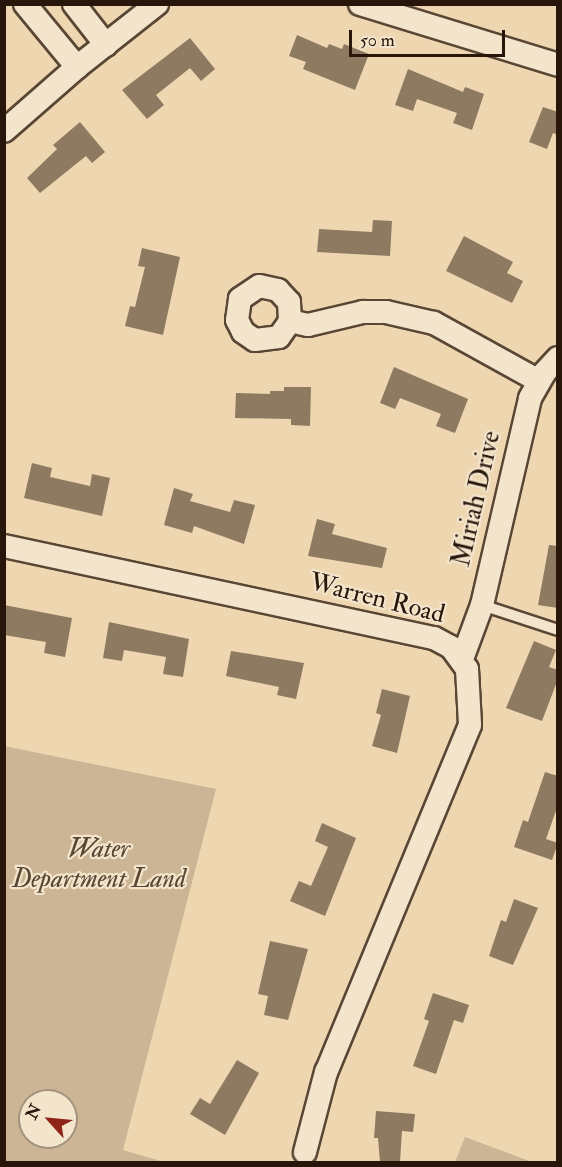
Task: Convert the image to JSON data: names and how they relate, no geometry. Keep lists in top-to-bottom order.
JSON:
{
  "streets": {
    "street": ["Miriah Drive", "Warren Road"]
  },
  "crossings": [
    ["Miriah Drive", "Warren Road"]
  ],
  "parks": ["Water Department Land"],
  "scale_bar": "50 m",
  "north": "top left"
}
